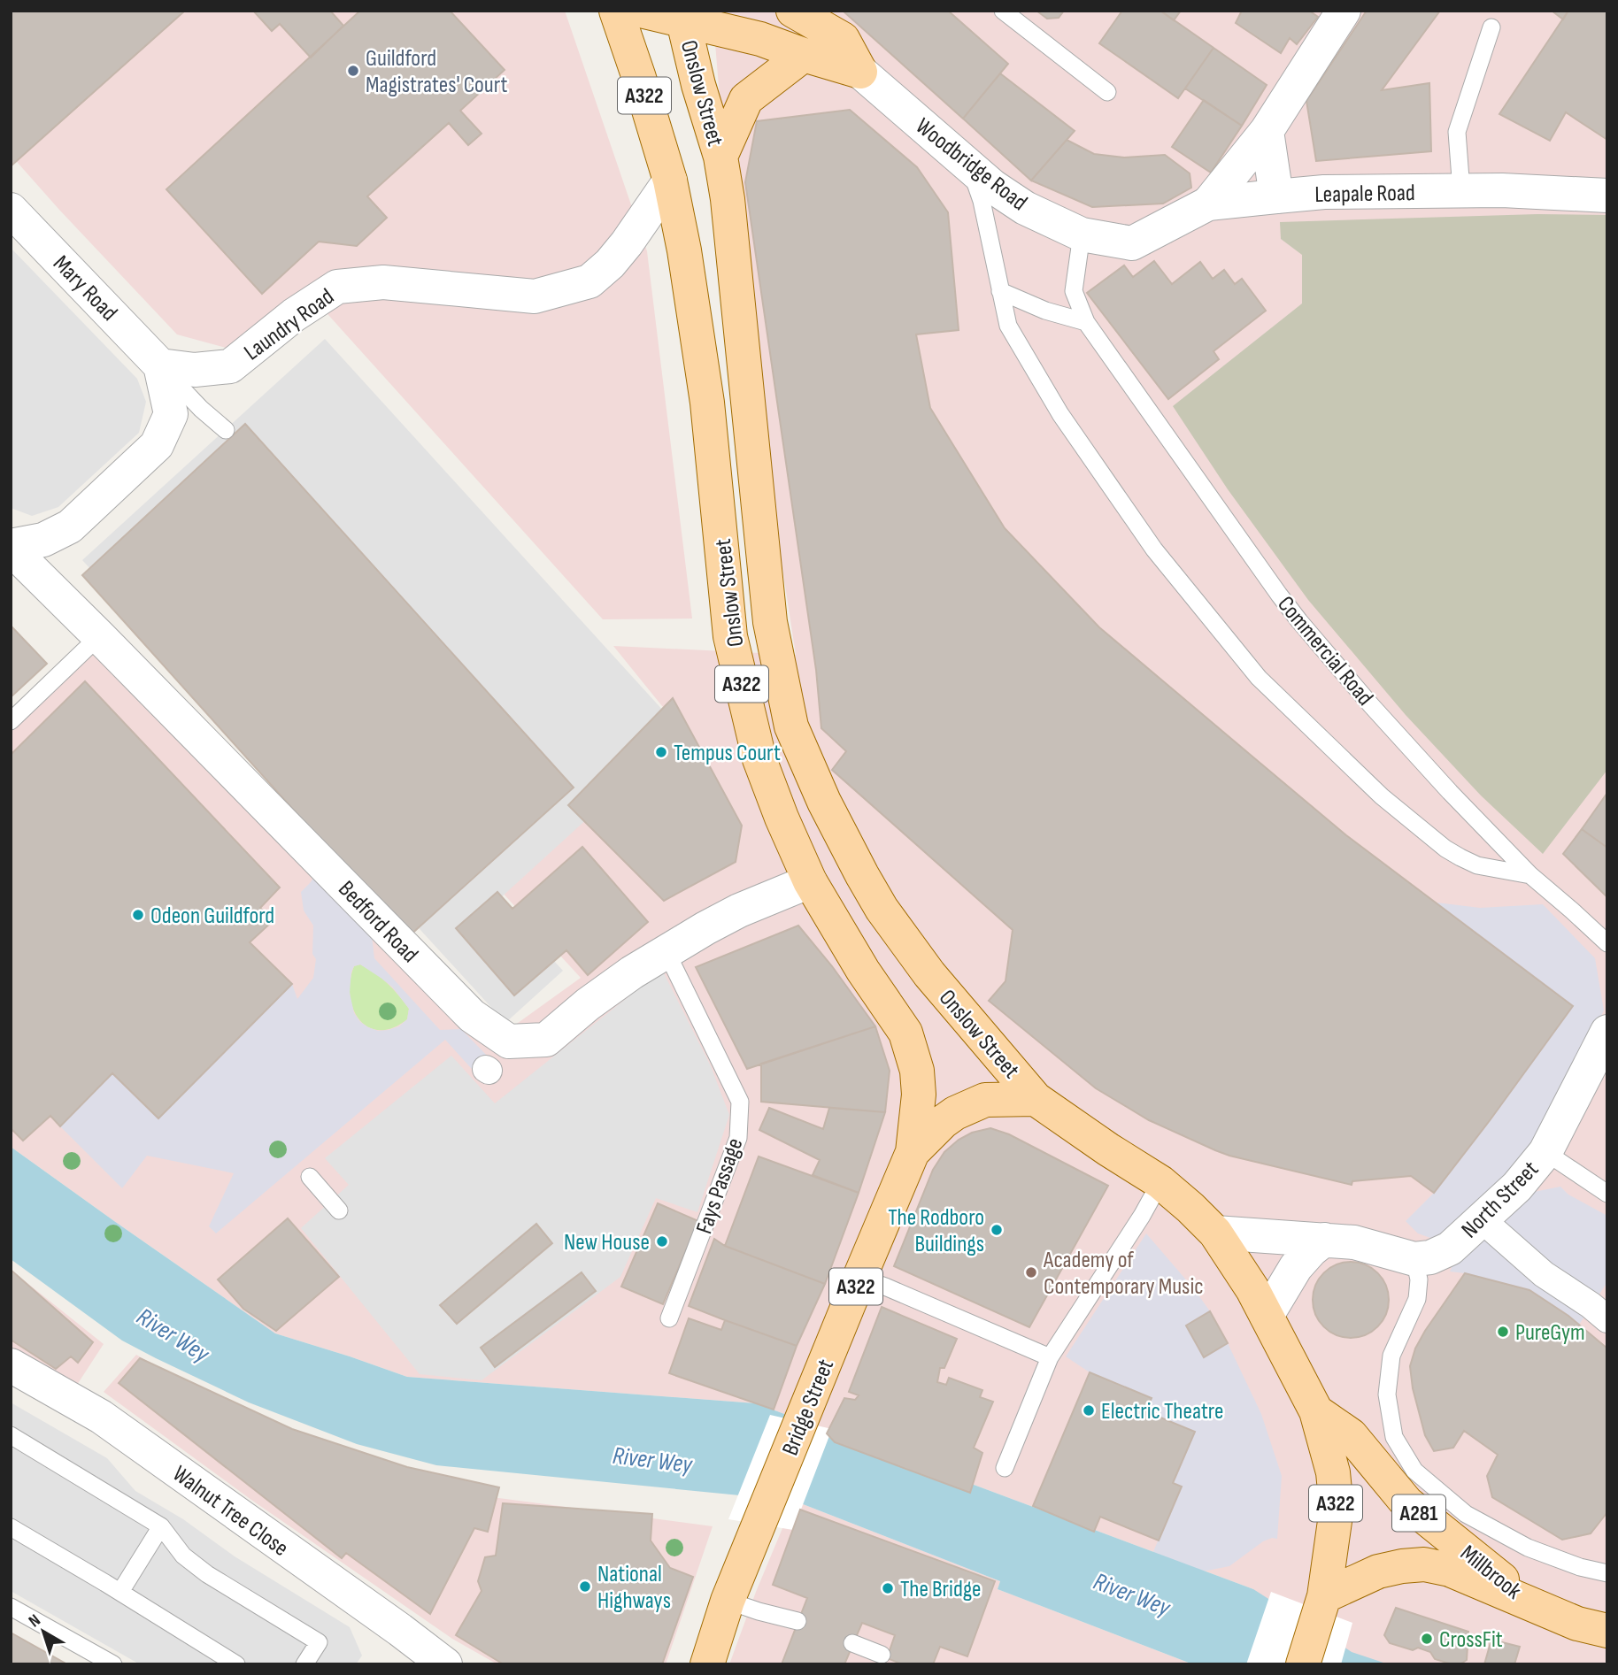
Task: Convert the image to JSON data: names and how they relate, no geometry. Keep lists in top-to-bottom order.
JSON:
{
  "streets": {
    "main road": [
      "Onslow Street",
      "A322",
      "Bridge Street",
      "A281",
      "Millbrook"
    ],
    "street": [
      "Woodbridge Road",
      "Leapale Road",
      "Mary Road",
      "Laundry Road",
      "Bedford Road",
      "North Street",
      "Walnut Tree Close"
    ],
    "lane": ["Commercial Road", "Fays Passage"]
  },
  "crossings": [
    ["Onslow Street", "Laundry Road"],
    ["Onslow Street", "Bedford Road"],
    ["Onslow Street", "Bridge Street"],
    ["Onslow Street", "Millbrook"],
    ["Woodbridge Road", "Leapale Road"],
    ["Woodbridge Road", "Commercial Road"],
    ["Mary Road", "Laundry Road"],
    ["Bedford Road", "Fays Passage"]
  ],
  "water": ["River Wey"],
  "places": [
    "Guildford Magistrates' Court",
    "Tempus Court",
    "Odeon Guildford",
    "The Rodboro Buildings",
    "New House",
    "Academy of Contemporary Music",
    "PureGym",
    "Electric Theatre",
    "National Highways",
    "The Bridge",
    "CrossFit"
  ],
  "north": "top left"
}
